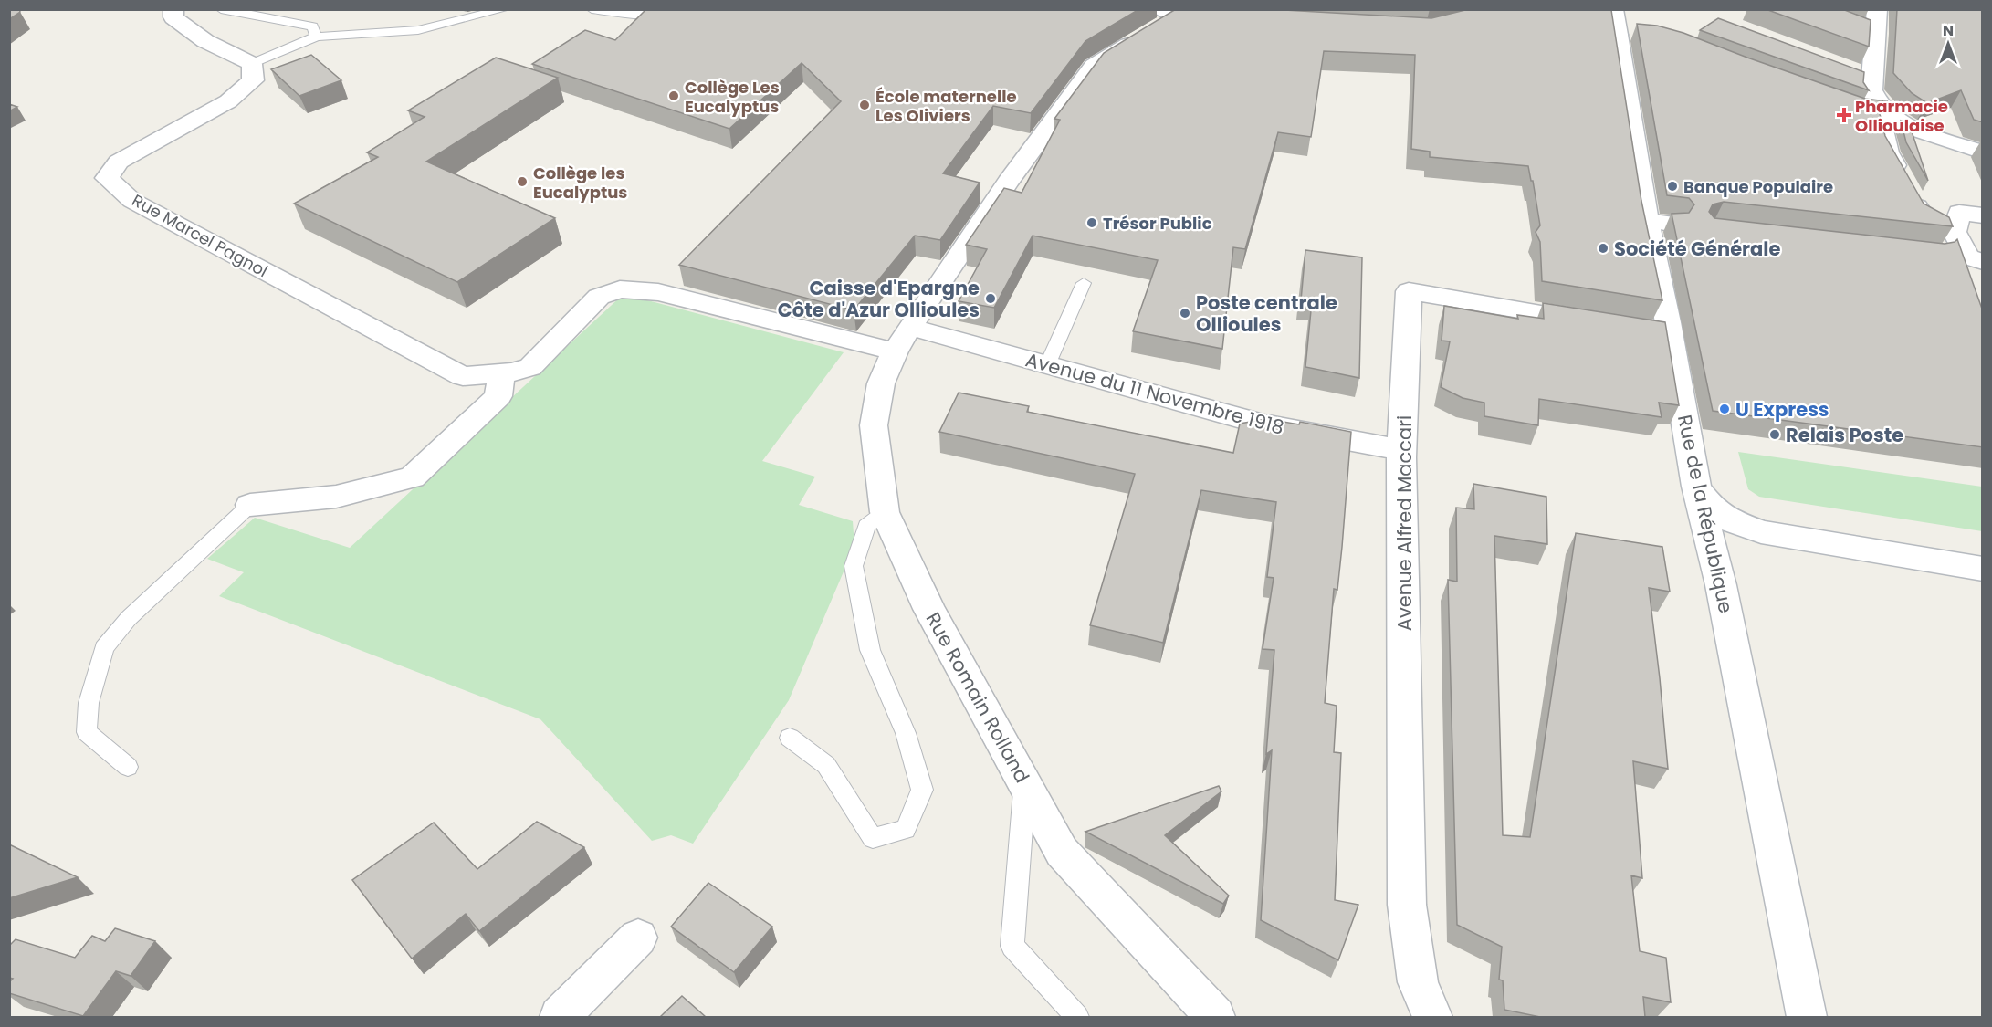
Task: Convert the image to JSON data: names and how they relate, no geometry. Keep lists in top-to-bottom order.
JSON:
{
  "streets": {
    "street": [
      "Rue Marcel Pagnol",
      "Avenue du 11 Novembre 1918",
      "Rue de la République",
      "Avenue Alfred Maccari",
      "Rue Romain Rolland"
    ]
  },
  "crossings": [
    ["Rue Marcel Pagnol", "Avenue du 11 Novembre 1918"],
    ["Avenue du 11 Novembre 1918", "Avenue Alfred Maccari"],
    ["Avenue du 11 Novembre 1918", "Rue Romain Rolland"]
  ],
  "places": {
    "other": [
      "Collège Les Eucalyptus",
      "École maternelle Les Oliviers",
      "Collège les Eucalyptus",
      "Banque Populaire",
      "Trésor Public",
      "Société Générale",
      "Caisse d'Epargne Côte d'Azur Ollioules",
      "Poste centrale Ollioules",
      "U Express",
      "Relais Poste"
    ],
    "health": ["Pharmacie Ollioulaise"]
  },
  "north": "top"
}
